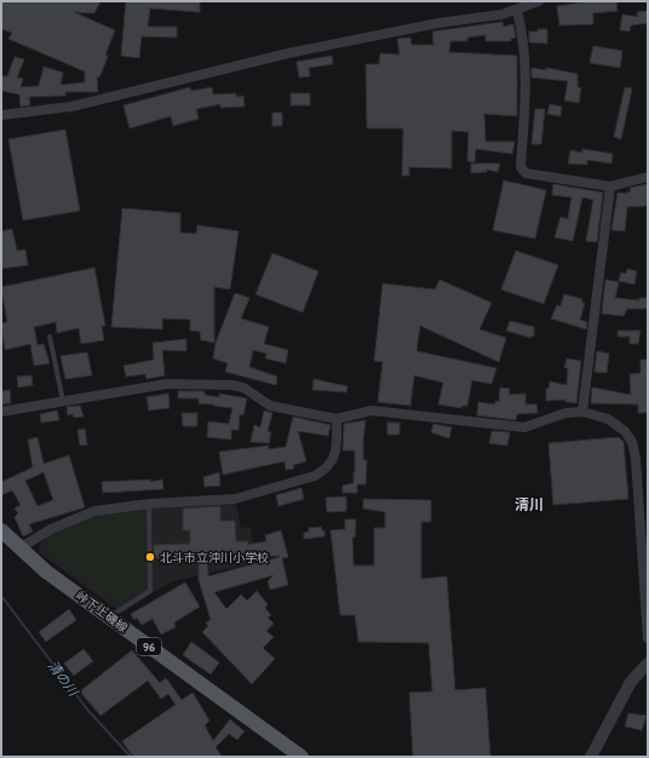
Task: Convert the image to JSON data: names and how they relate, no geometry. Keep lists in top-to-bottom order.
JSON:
{
  "streets": {
    "main road": ["峠下上磯線", "96"]
  },
  "districts": ["清川"],
  "water": ["清の川"],
  "places": ["北斗市立沖川小学校"]
}
